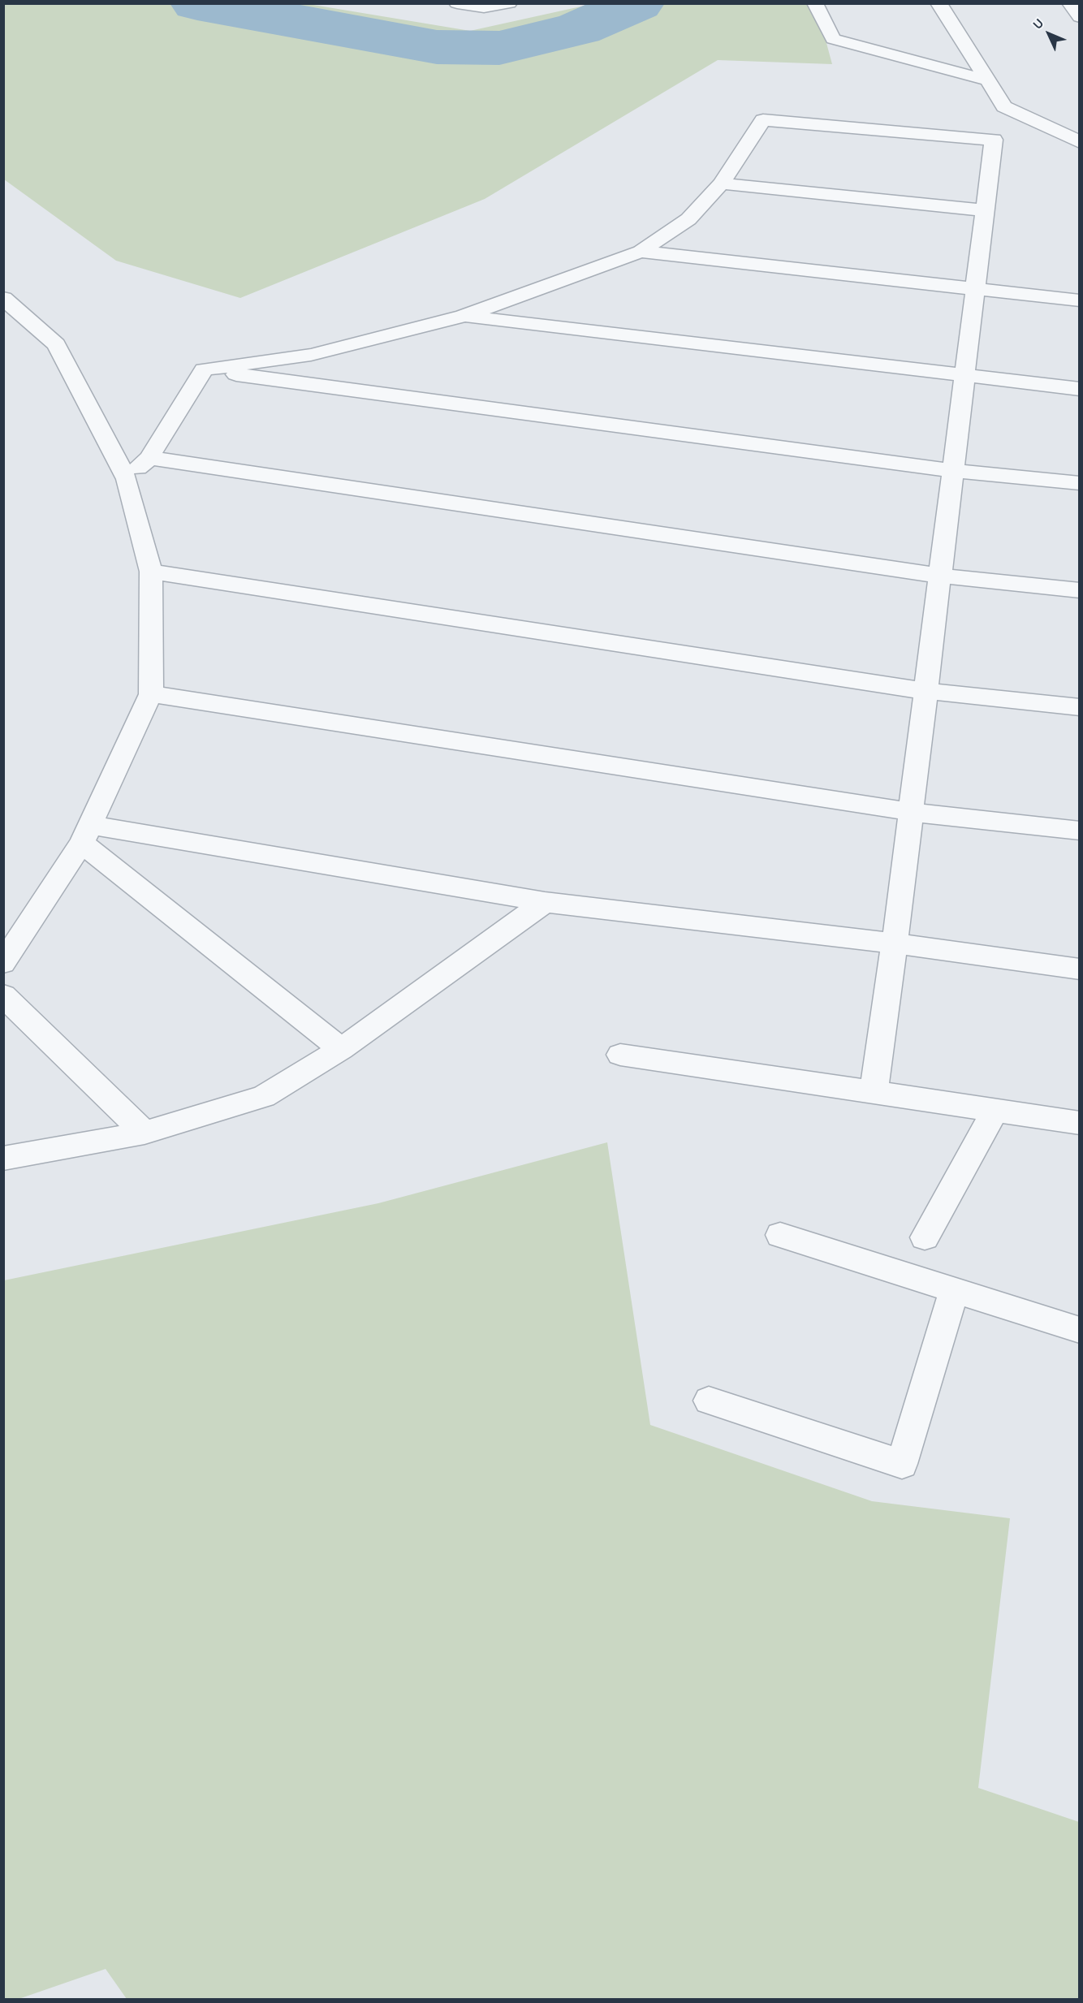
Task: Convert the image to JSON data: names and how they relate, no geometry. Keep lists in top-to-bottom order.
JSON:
{
  "north": "top left"
}
